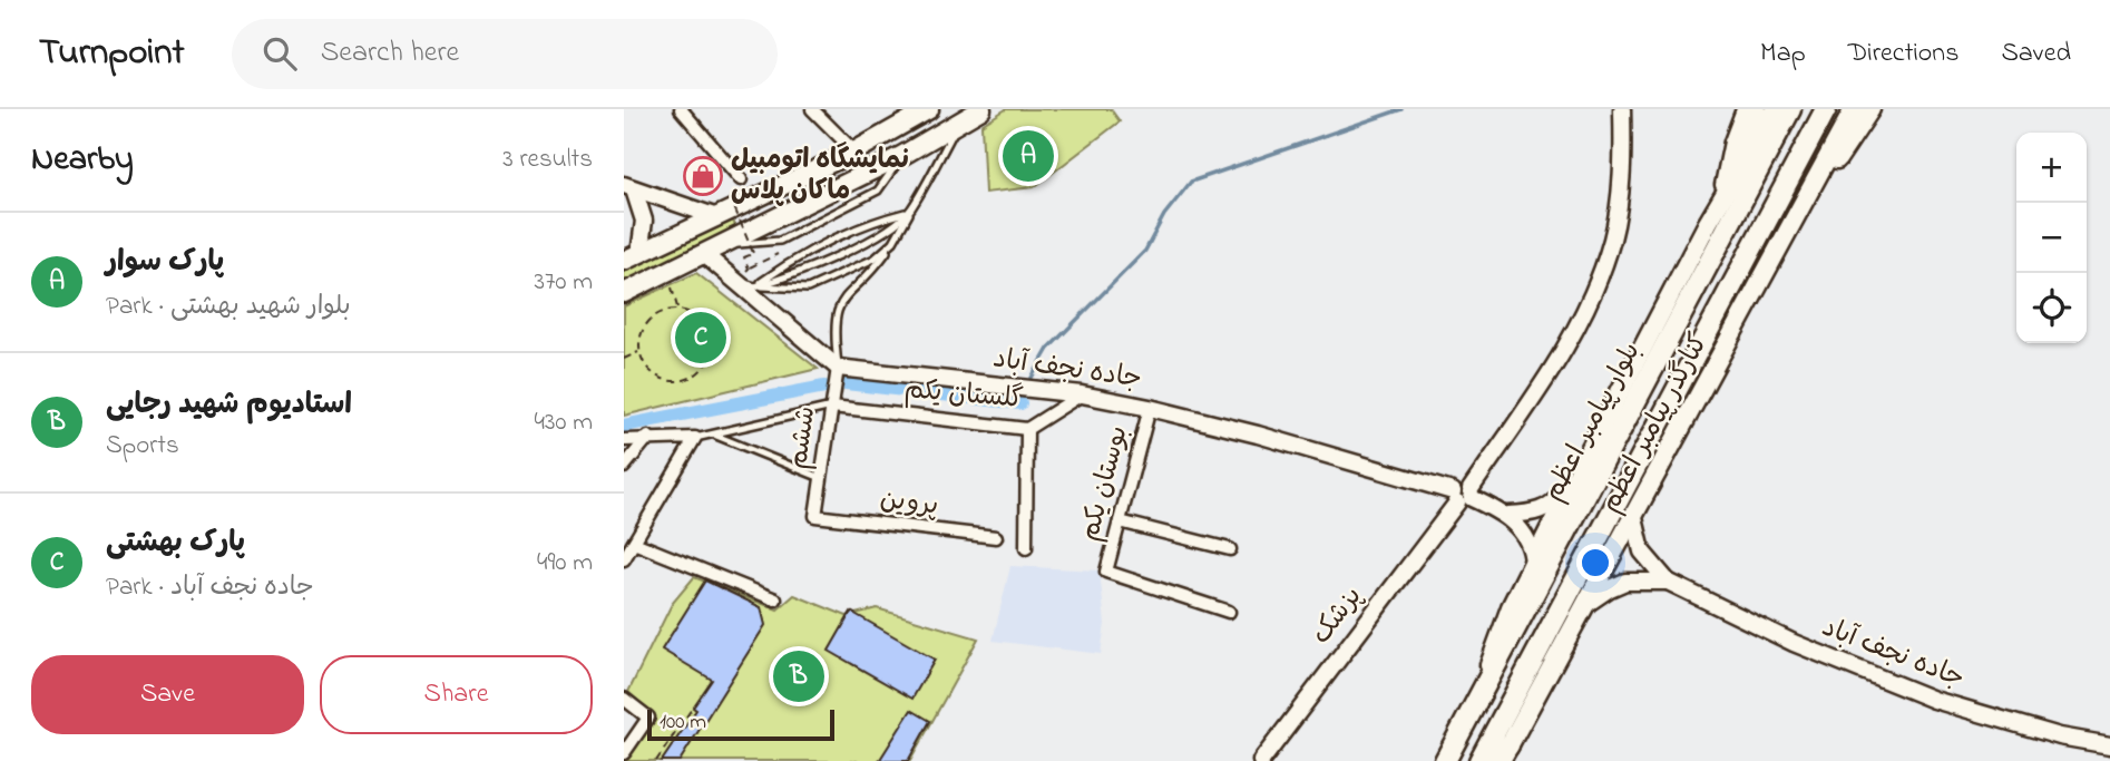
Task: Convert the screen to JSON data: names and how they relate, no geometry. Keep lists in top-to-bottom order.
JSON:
{
  "streets": {
    "highway": ["بلوار پیامبر اعظم"],
    "main road": ["کنارگذر پیامبر اعظم"],
    "street": [
      "جاده نجف آباد",
      "گلستان یکم",
      "ششم",
      "بوستان یکم",
      "پروین",
      "پزشک"
    ]
  },
  "crossings": [
    ["جاده نجف آباد", "گلستان یکم"],
    ["جاده نجف آباد", "ششم"],
    ["جاده نجف آباد", "بوستان یکم"],
    ["جاده نجف آباد", "پزشک"],
    ["گلستان یکم", "ششم"],
    ["بلوار پیامبر اعظم", "کنارگذر پیامبر اعظم"],
    ["ششم", "پروین"]
  ],
  "places": {
    "shop": ["نمایشگاه اتومبیل ماکان پلاس"]
  },
  "scale_bar": "100 m",
  "page": {
    "header": "Turnpoint",
    "search": "Search here",
    "nav": ["Map", "Directions", "Saved"],
    "heading": ["Nearby", "3 results"],
    "pins": ["A", "C", "B"],
    "map_buttons": ["+", "−"],
    "list": [
      {
        "mark": "A",
        "name": "پارک سوار",
        "note": "Park · بلوار شهید بهشتی",
        "value": "370 m"
      },
      {
        "mark": "B",
        "name": "استادیوم شهید رجایی",
        "note": "Sports",
        "value": "430 m"
      },
      {
        "mark": "C",
        "name": "پارک بهشتی",
        "note": "Park · جاده نجف آباد",
        "value": "490 m"
      }
    ],
    "buttons": ["Save", "Share"],
    "scale": "100 m"
  }
}
